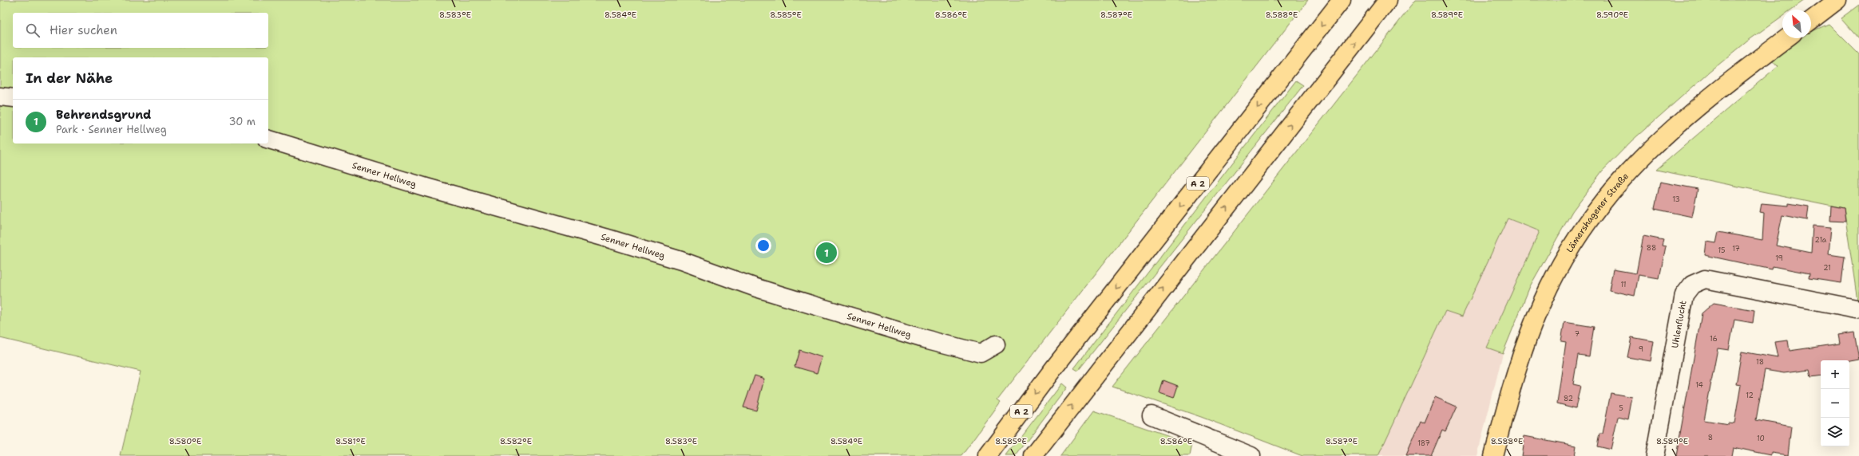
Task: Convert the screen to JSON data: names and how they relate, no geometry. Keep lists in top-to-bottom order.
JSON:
{
  "streets": {
    "main road": ["A 2", "Lämershagener Straße"],
    "street": ["Senner Hellweg", "Uhlenflucht"]
  },
  "house_numbers": [
    "13",
    "21a",
    "88",
    "17",
    "15",
    "19",
    "21",
    "11",
    "7",
    "16",
    "9",
    "18",
    "14",
    "12",
    "82",
    "5",
    "8",
    "10",
    "187"
  ],
  "north": "top left",
  "page": {
    "search": "Hier suchen",
    "heading": "In der Nähe",
    "list": [
      {
        "mark": "1",
        "name": "Behrendsgrund",
        "note": "Park · Senner Hellweg",
        "value": "30 m"
      }
    ],
    "pins": "1",
    "map_buttons": ["+", "−"]
  },
  "coordinates": [
    "8.583°E",
    "8.584°E",
    "8.585°E",
    "8.586°E",
    "8.587°E",
    "8.588°E",
    "8.589°E",
    "8.590°E",
    "8.580°E",
    "8.581°E",
    "8.582°E"
  ]
}
